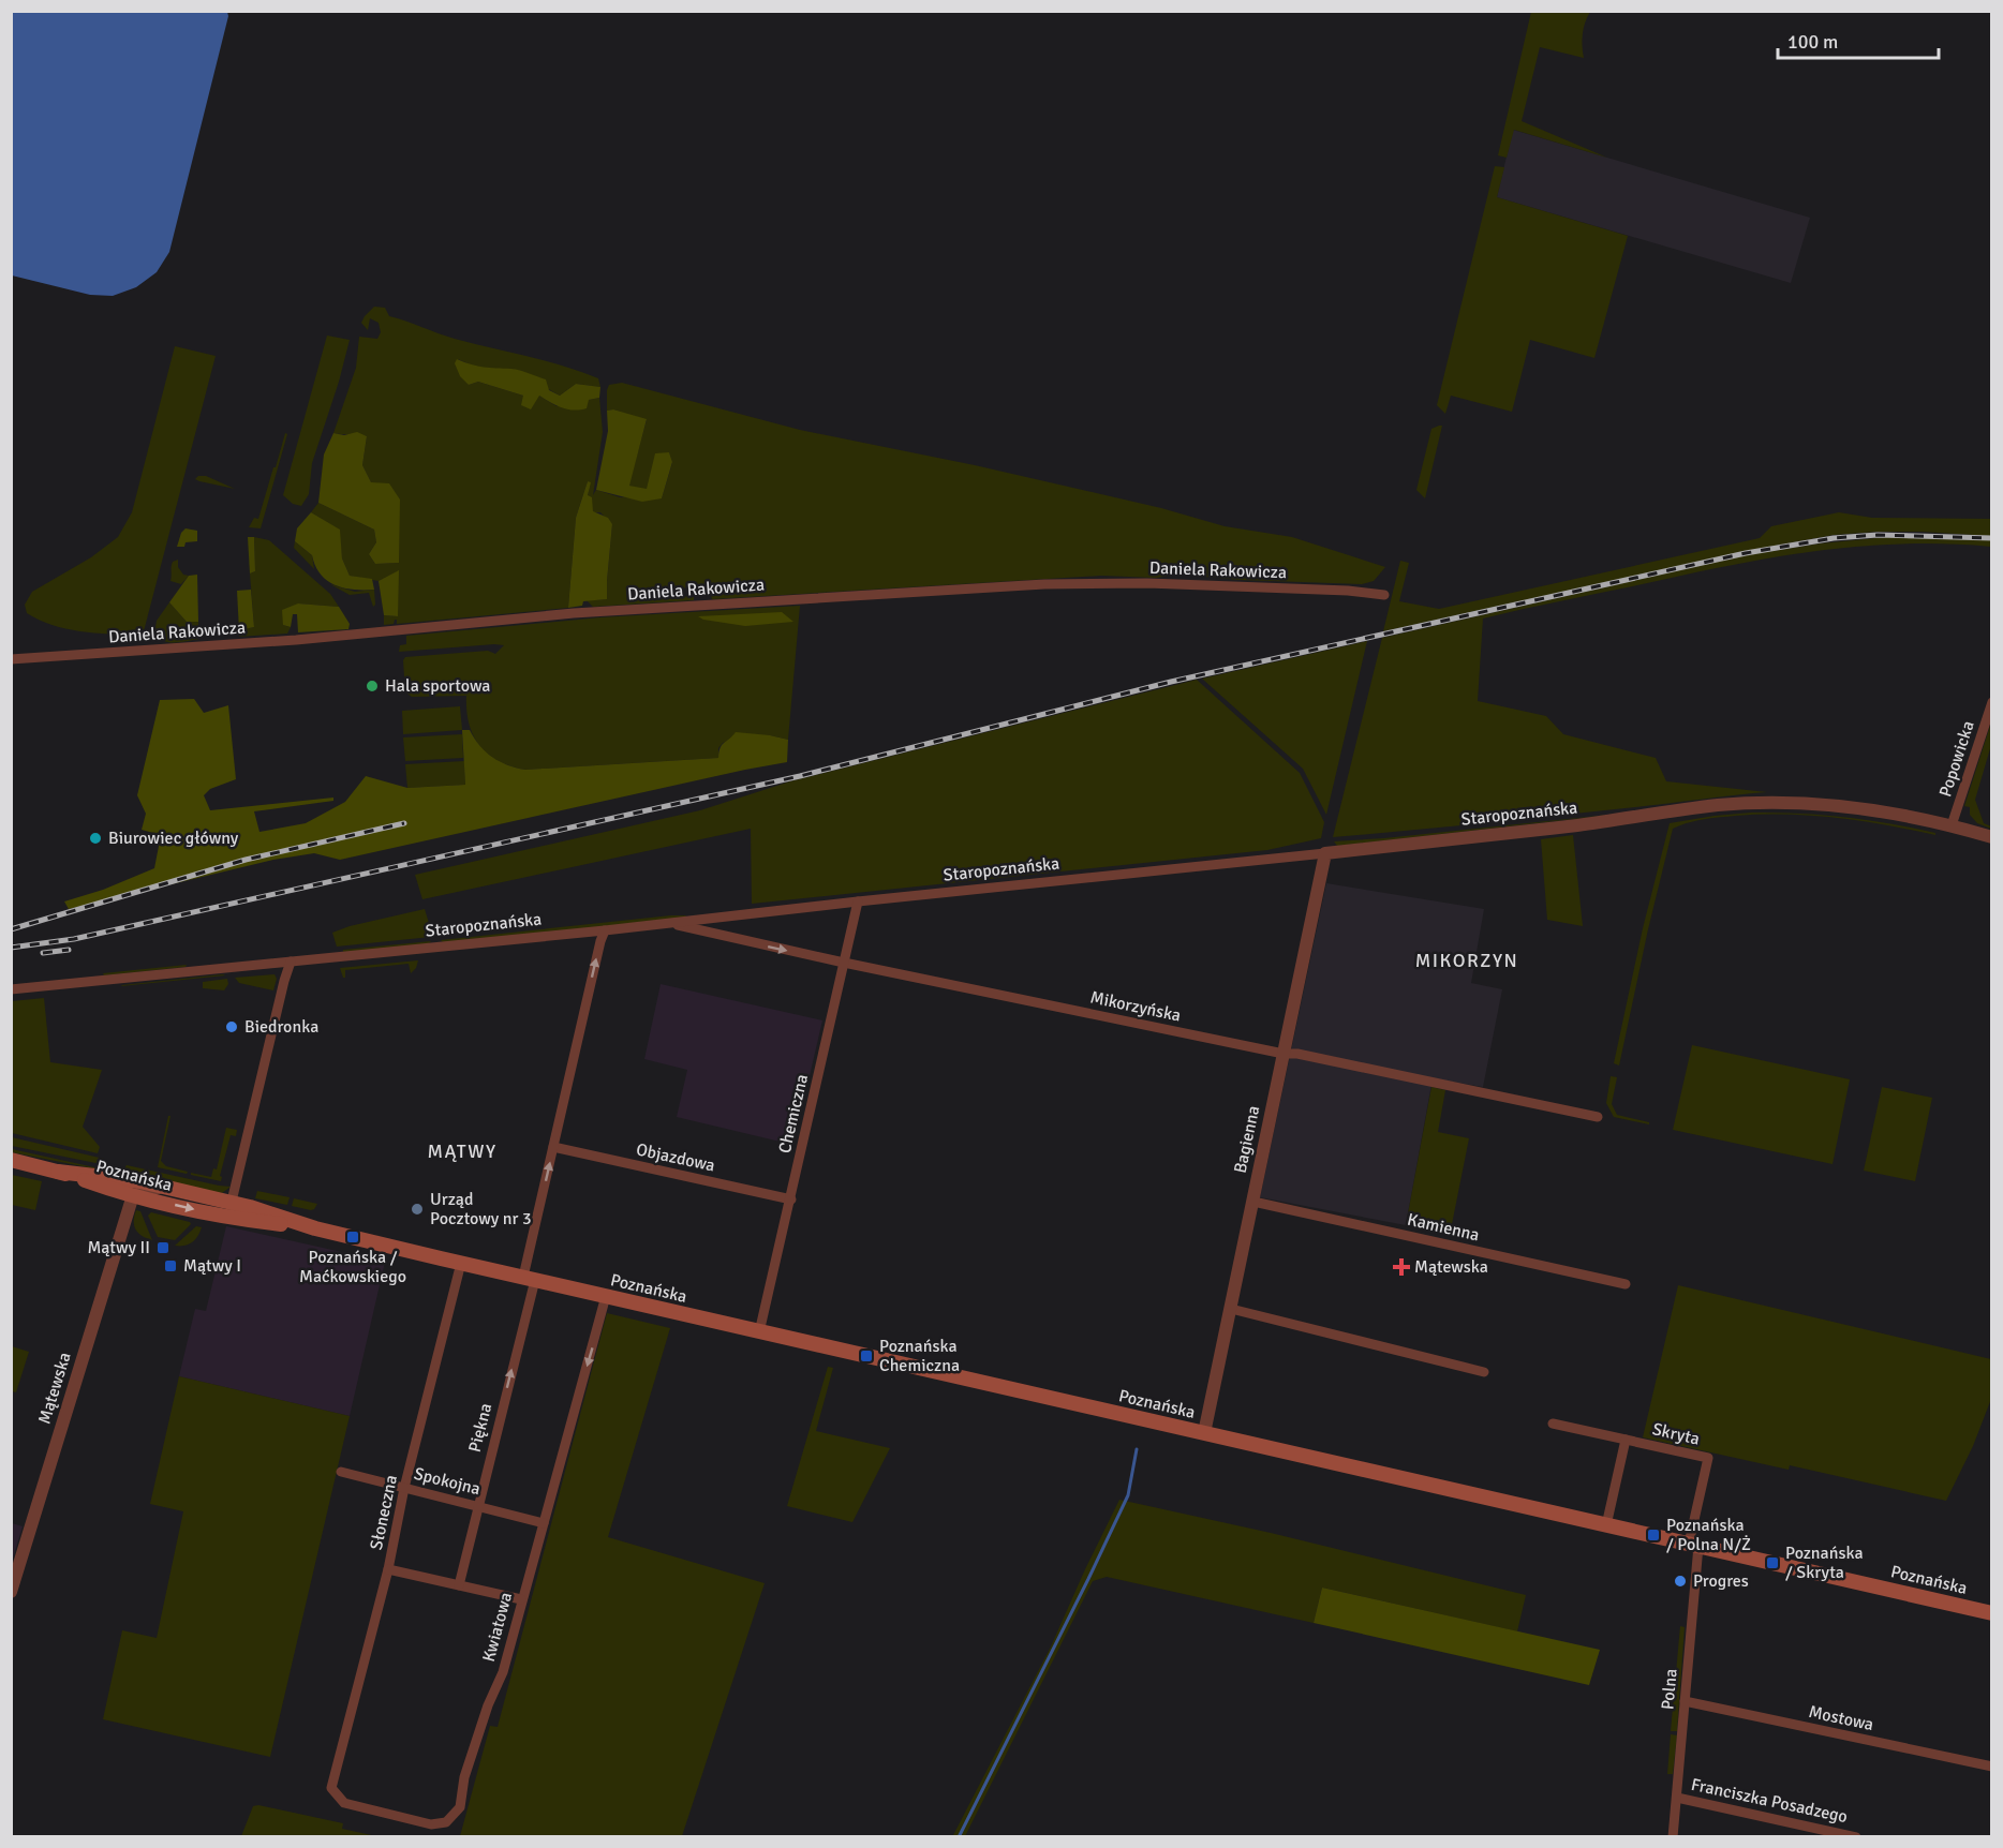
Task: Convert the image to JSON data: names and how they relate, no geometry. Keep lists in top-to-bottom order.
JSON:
{
  "streets": {
    "main road": ["Poznańska"],
    "street": [
      "Daniela Rakowicza",
      "Popowicka",
      "Staropoznańska",
      "Mikorzyńska",
      "Chemiczna",
      "Bagienna",
      "Objazdowa",
      "Kamienna",
      "Mątewska",
      "Piękna",
      "Skryta",
      "Spokojna",
      "Słoneczna",
      "Kwiatowa",
      "Polna",
      "Mostowa",
      "Franciszka Posadzego"
    ]
  },
  "crossings": [
    ["Popowicka", "Staropoznańska"],
    ["Staropoznańska", "Mikorzyńska"],
    ["Staropoznańska", "Chemiczna"],
    ["Staropoznańska", "Bagienna"],
    ["Mikorzyńska", "Chemiczna"],
    ["Mikorzyńska", "Bagienna"],
    ["Chemiczna", "Objazdowa"],
    ["Chemiczna", "Poznańska"],
    ["Bagienna", "Poznańska"],
    ["Bagienna", "Kamienna"],
    ["Poznańska", "Mątewska"],
    ["Poznańska", "Piękna"],
    ["Poznańska", "Skryta"],
    ["Poznańska", "Słoneczna"],
    ["Poznańska", "Kwiatowa"],
    ["Poznańska", "Polna"],
    ["Piękna", "Spokojna"],
    ["Skryta", "Polna"],
    ["Spokojna", "Słoneczna"],
    ["Spokojna", "Kwiatowa"],
    ["Słoneczna", "Kwiatowa"],
    ["Polna", "Mostowa"],
    ["Polna", "Franciszka Posadzego"]
  ],
  "one_way": ["Piękna"],
  "districts": ["MIKORZYN", "MĄTWY"],
  "places": {
    "other": [
      "Hala sportowa",
      "Biurowiec główny",
      "Biedronka",
      "Urząd Pocztowy nr 3",
      "Progres"
    ],
    "transit": [
      "Poznańska / Maćkowskiego",
      "Mątwy II",
      "Mątwy I",
      "Poznańska Chemiczna",
      "Poznańska / Polna N/Ż",
      "Poznańska / Skryta"
    ],
    "health": ["Mątewska"]
  },
  "scale_bar": "100 m"
}
